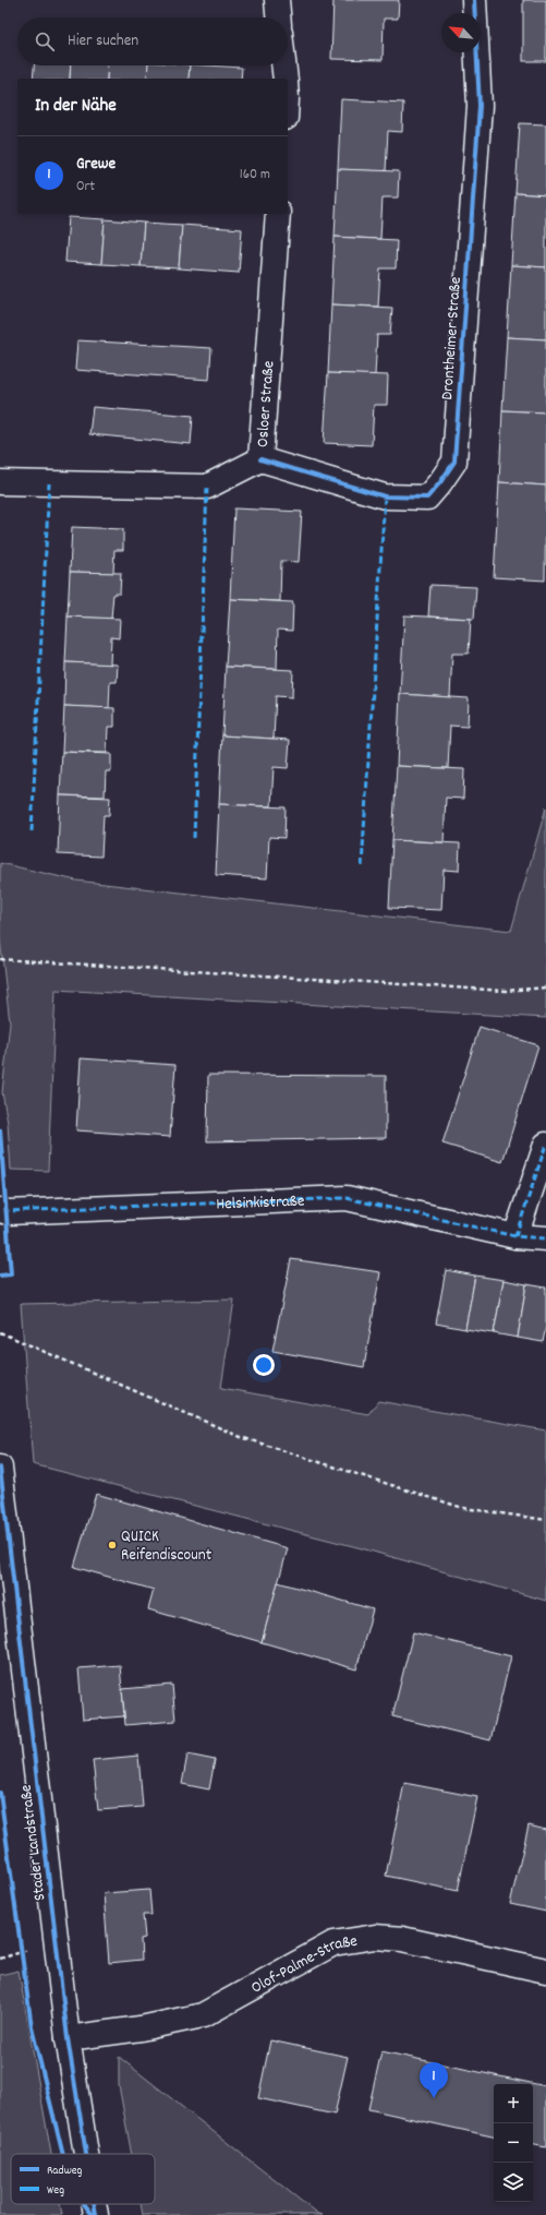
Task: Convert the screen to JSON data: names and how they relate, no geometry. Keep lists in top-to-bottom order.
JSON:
{
  "streets": {
    "street": [
      "Drontheimer Straße",
      "Osloer Straße",
      "Helsinkistraße",
      "Stader Landstraße",
      "Olof-Palme-Straße"
    ]
  },
  "crossings": [
    ["Drontheimer Straße", "Osloer Straße"],
    ["Stader Landstraße", "Olof-Palme-Straße"]
  ],
  "places": ["QUICK Reifendiscount"],
  "legend": ["Radweg", "Weg"],
  "north": "top left",
  "page": {
    "search": "Hier suchen",
    "heading": "In der Nähe",
    "list": [
      {
        "mark": "1",
        "name": "Grewe",
        "note": "Ort",
        "value": "160 m"
      }
    ],
    "pins": "1",
    "map_buttons": ["+", "−"]
  }
}
